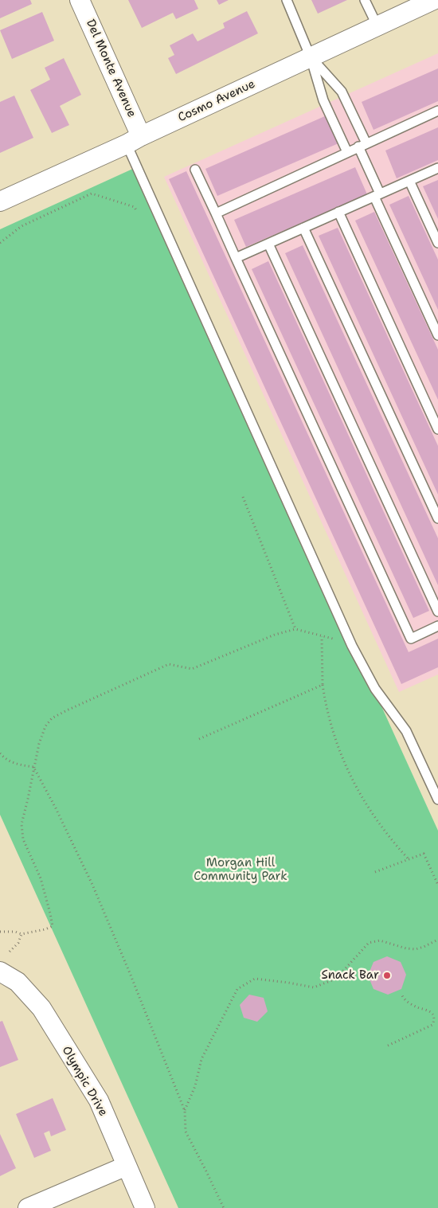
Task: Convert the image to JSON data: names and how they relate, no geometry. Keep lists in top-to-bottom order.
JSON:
{
  "streets": {
    "street": ["Del Monte Avenue", "Cosmo Avenue", "Olympic Drive"]
  },
  "crossings": [
    ["Del Monte Avenue", "Cosmo Avenue"]
  ],
  "parks": ["Morgan Hill Community Park"],
  "places": ["Snack Bar"]
}
